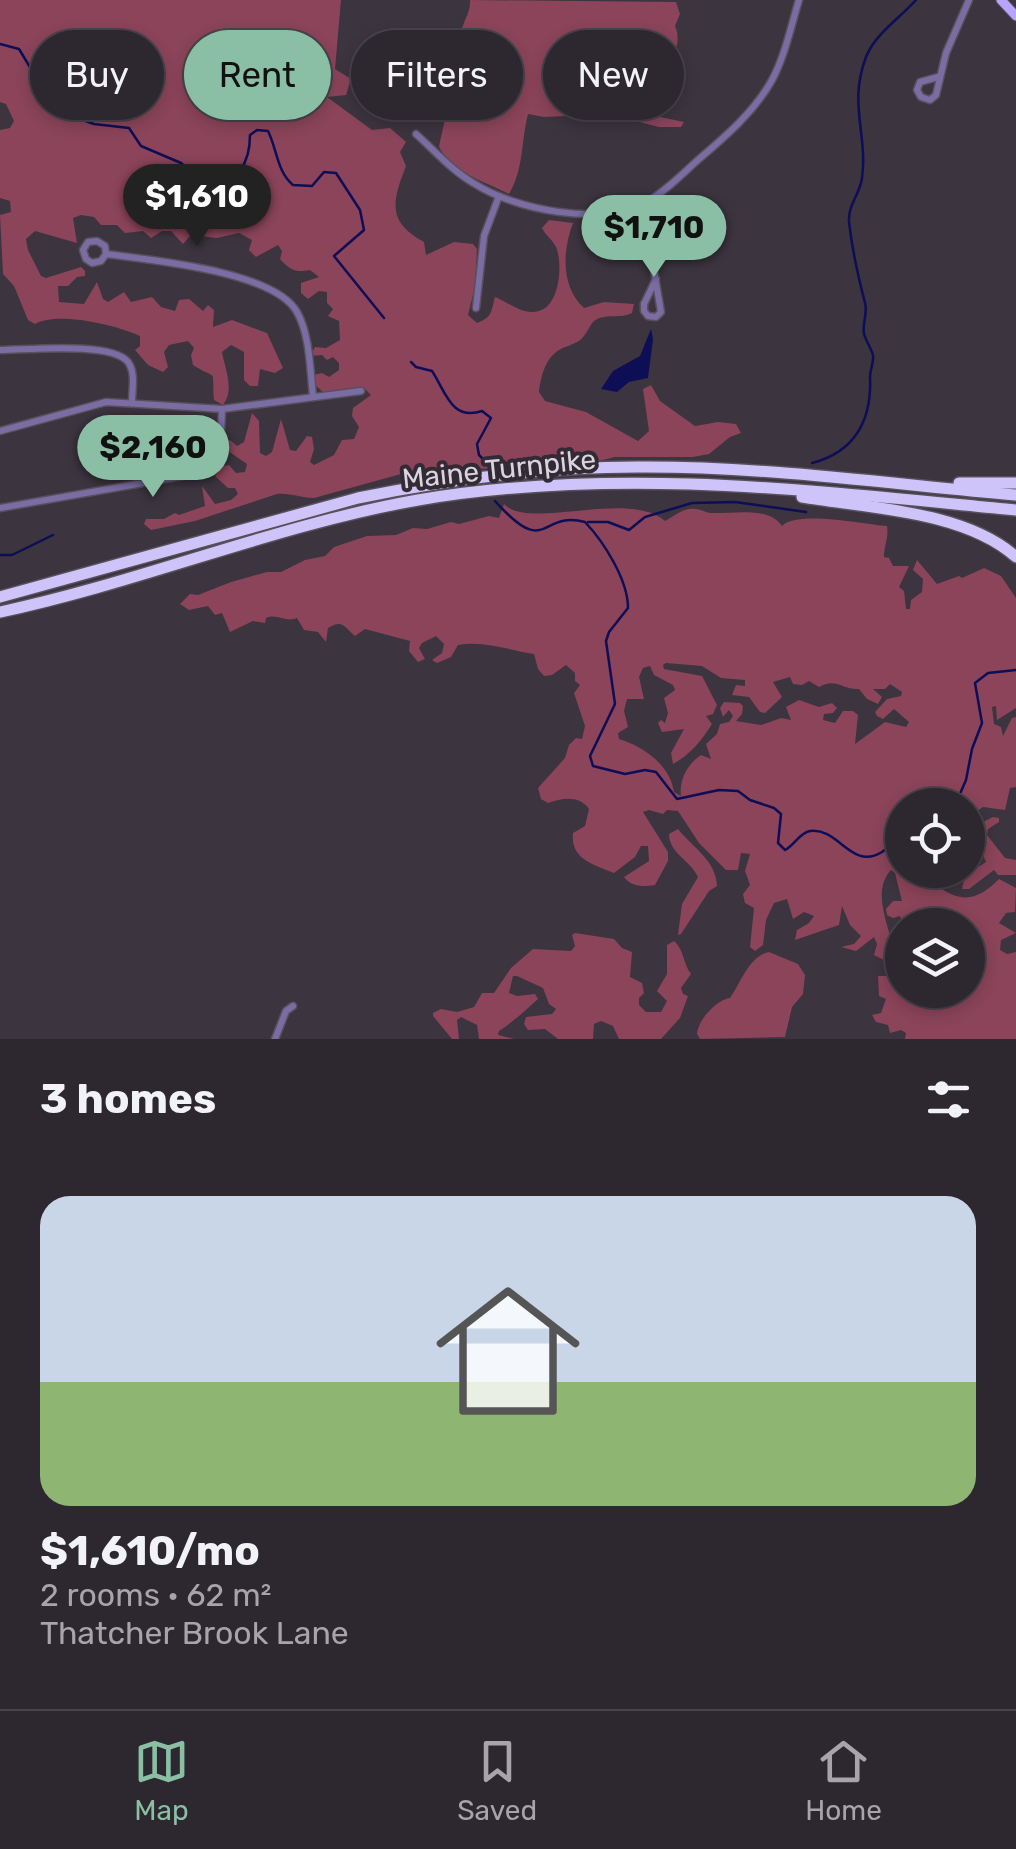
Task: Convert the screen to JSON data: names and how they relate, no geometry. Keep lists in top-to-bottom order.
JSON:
{
  "streets": {
    "highway": ["Maine Turnpike"]
  },
  "page": {
    "chip": [
      "Buy",
      "Rent",
      "Filters",
      "New"
    ],
    "price": ["$1,610", "$1,710", "$2,160"],
    "heading": "3 homes",
    "list": [
      {
        "name": "$1,610/mo",
        "note": "2 rooms · 62 m² · Thatcher Brook Lane"
      }
    ],
    "tabs": ["Map", "Saved", "Home"]
  }
}
